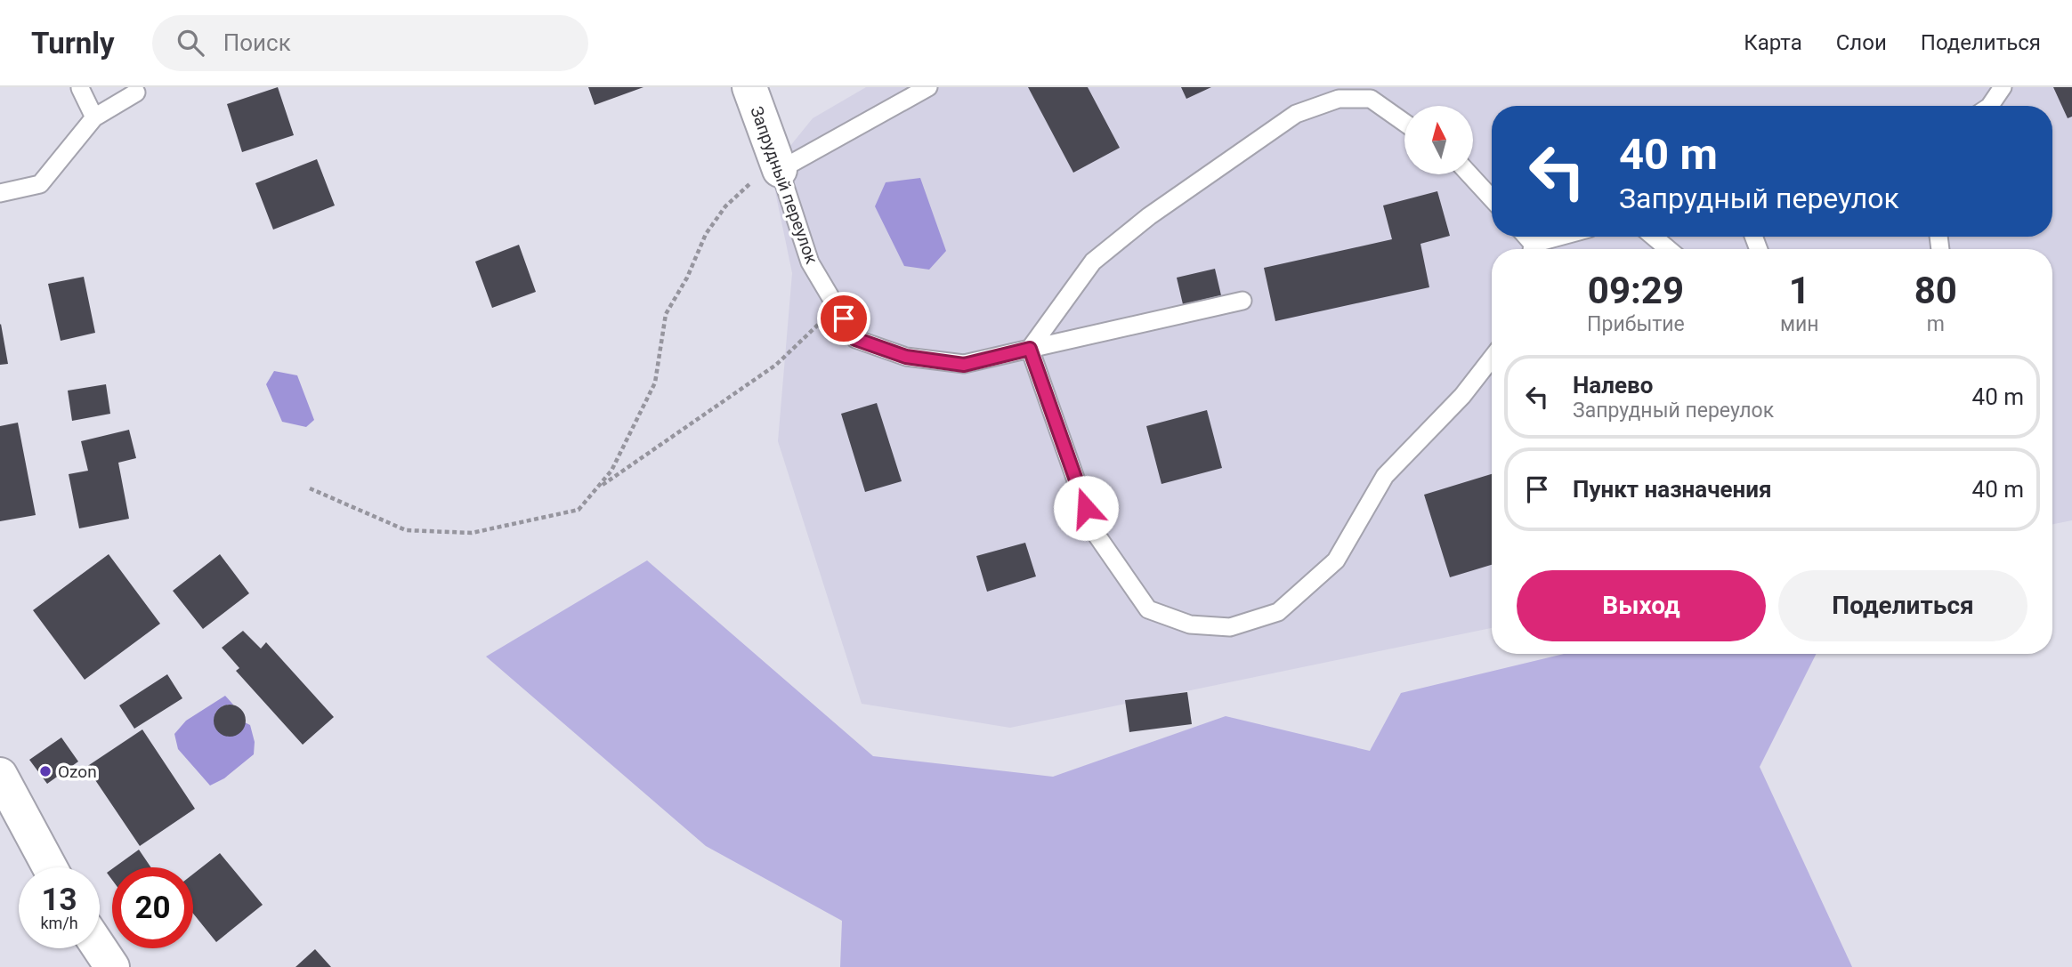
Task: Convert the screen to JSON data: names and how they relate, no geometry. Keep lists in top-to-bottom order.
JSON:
{
  "streets": {
    "main road": ["Запрудный переулок"]
  },
  "places": ["Ozon"],
  "north": "top",
  "page": {
    "header": "Turnly",
    "search": "Поиск",
    "nav": ["Карта", "Слои", "Поделиться"],
    "turn": ["40 m", "Запрудный переулок"],
    "eta": [
      "09:29",
      "Прибытие",
      "1",
      "мин",
      "80",
      "m"
    ],
    "list": [
      {
        "name": "Налево",
        "note": "Запрудный переулок",
        "value": "40 m"
      },
      {
        "name": "Пункт назначения",
        "value": "40 m"
      }
    ],
    "buttons": ["Выход", "Поделиться"],
    "speed": "13 km/h",
    "limit": "20"
  }
}
